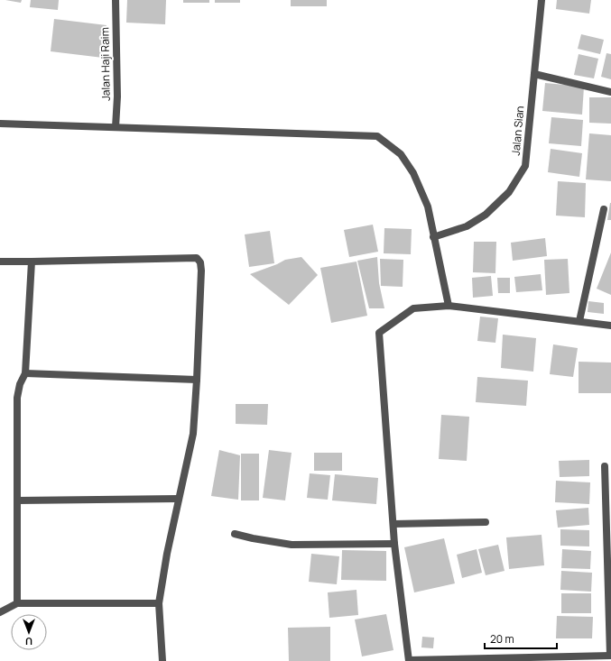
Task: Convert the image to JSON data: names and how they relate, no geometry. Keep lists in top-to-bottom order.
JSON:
{
  "streets": {
    "street": ["Jalan Haji Raim", "Jalan Sian"]
  },
  "scale_bar": "20 m",
  "north": "bottom"
}
